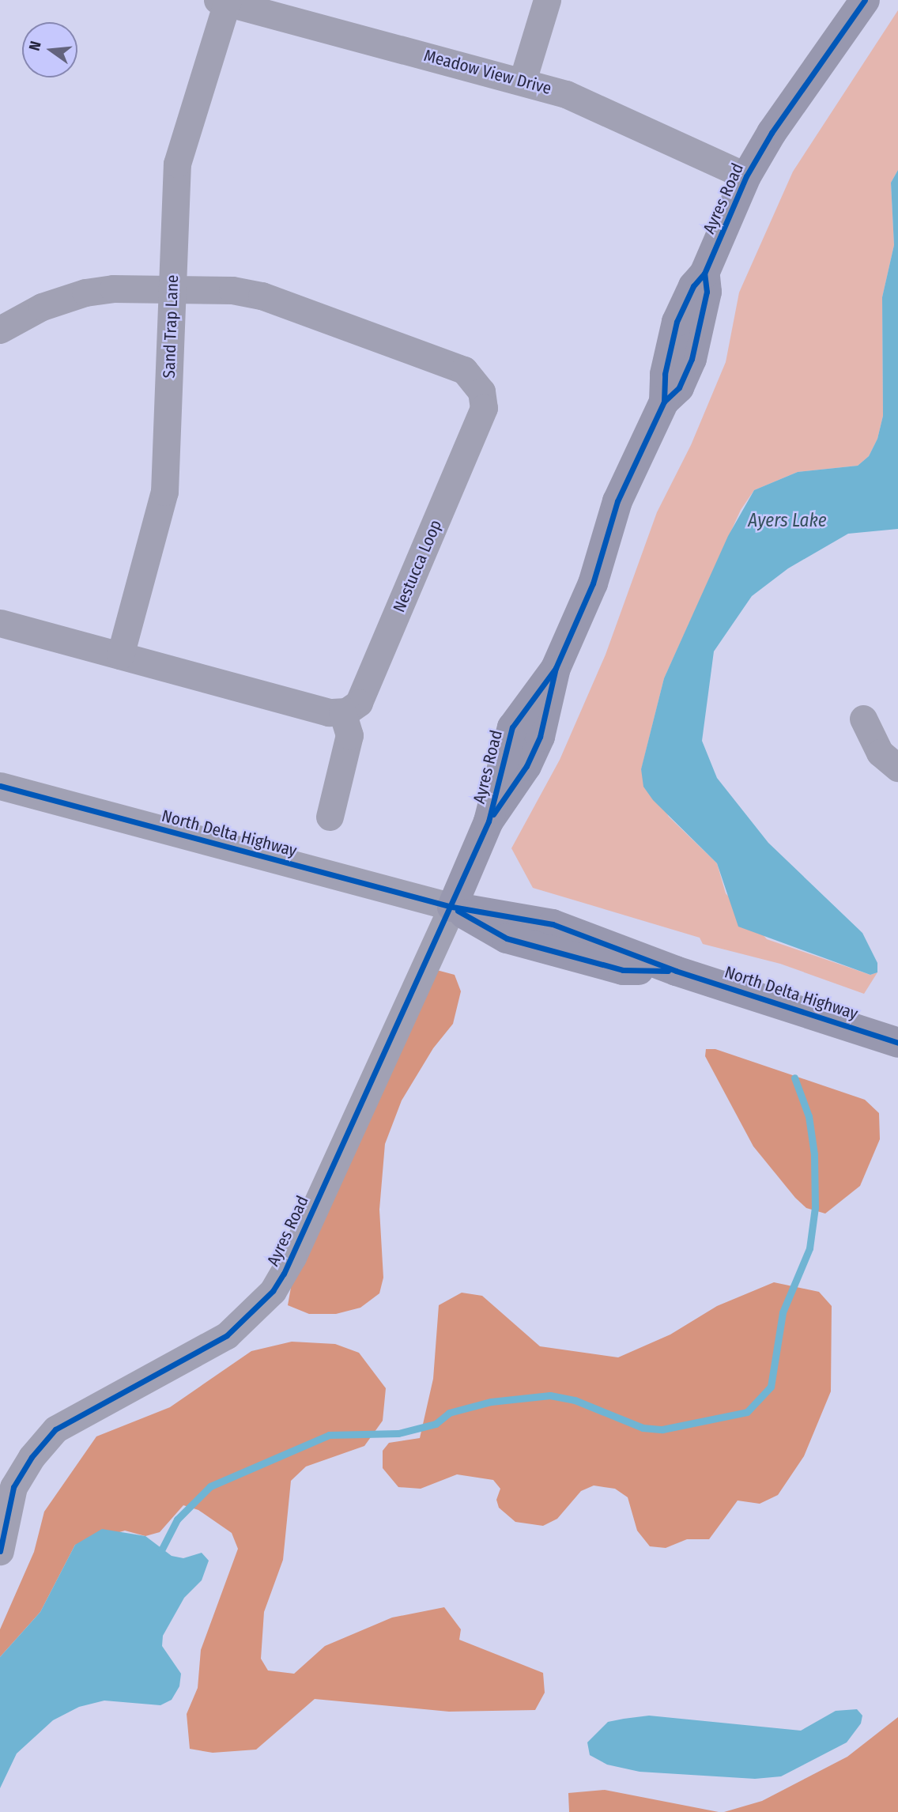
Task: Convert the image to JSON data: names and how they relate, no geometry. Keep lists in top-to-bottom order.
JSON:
{
  "streets": {
    "street": [
      "Meadow View Drive",
      "Ayres Road",
      "Sand Trap Lane",
      "Nestucca Loop",
      "North Delta Highway"
    ]
  },
  "crossings": [
    ["Meadow View Drive", "Ayres Road"],
    ["Meadow View Drive", "Sand Trap Lane"],
    ["Ayres Road", "North Delta Highway"],
    ["Sand Trap Lane", "Nestucca Loop"]
  ],
  "water": ["Ayers Lake"],
  "north": "left"
}
